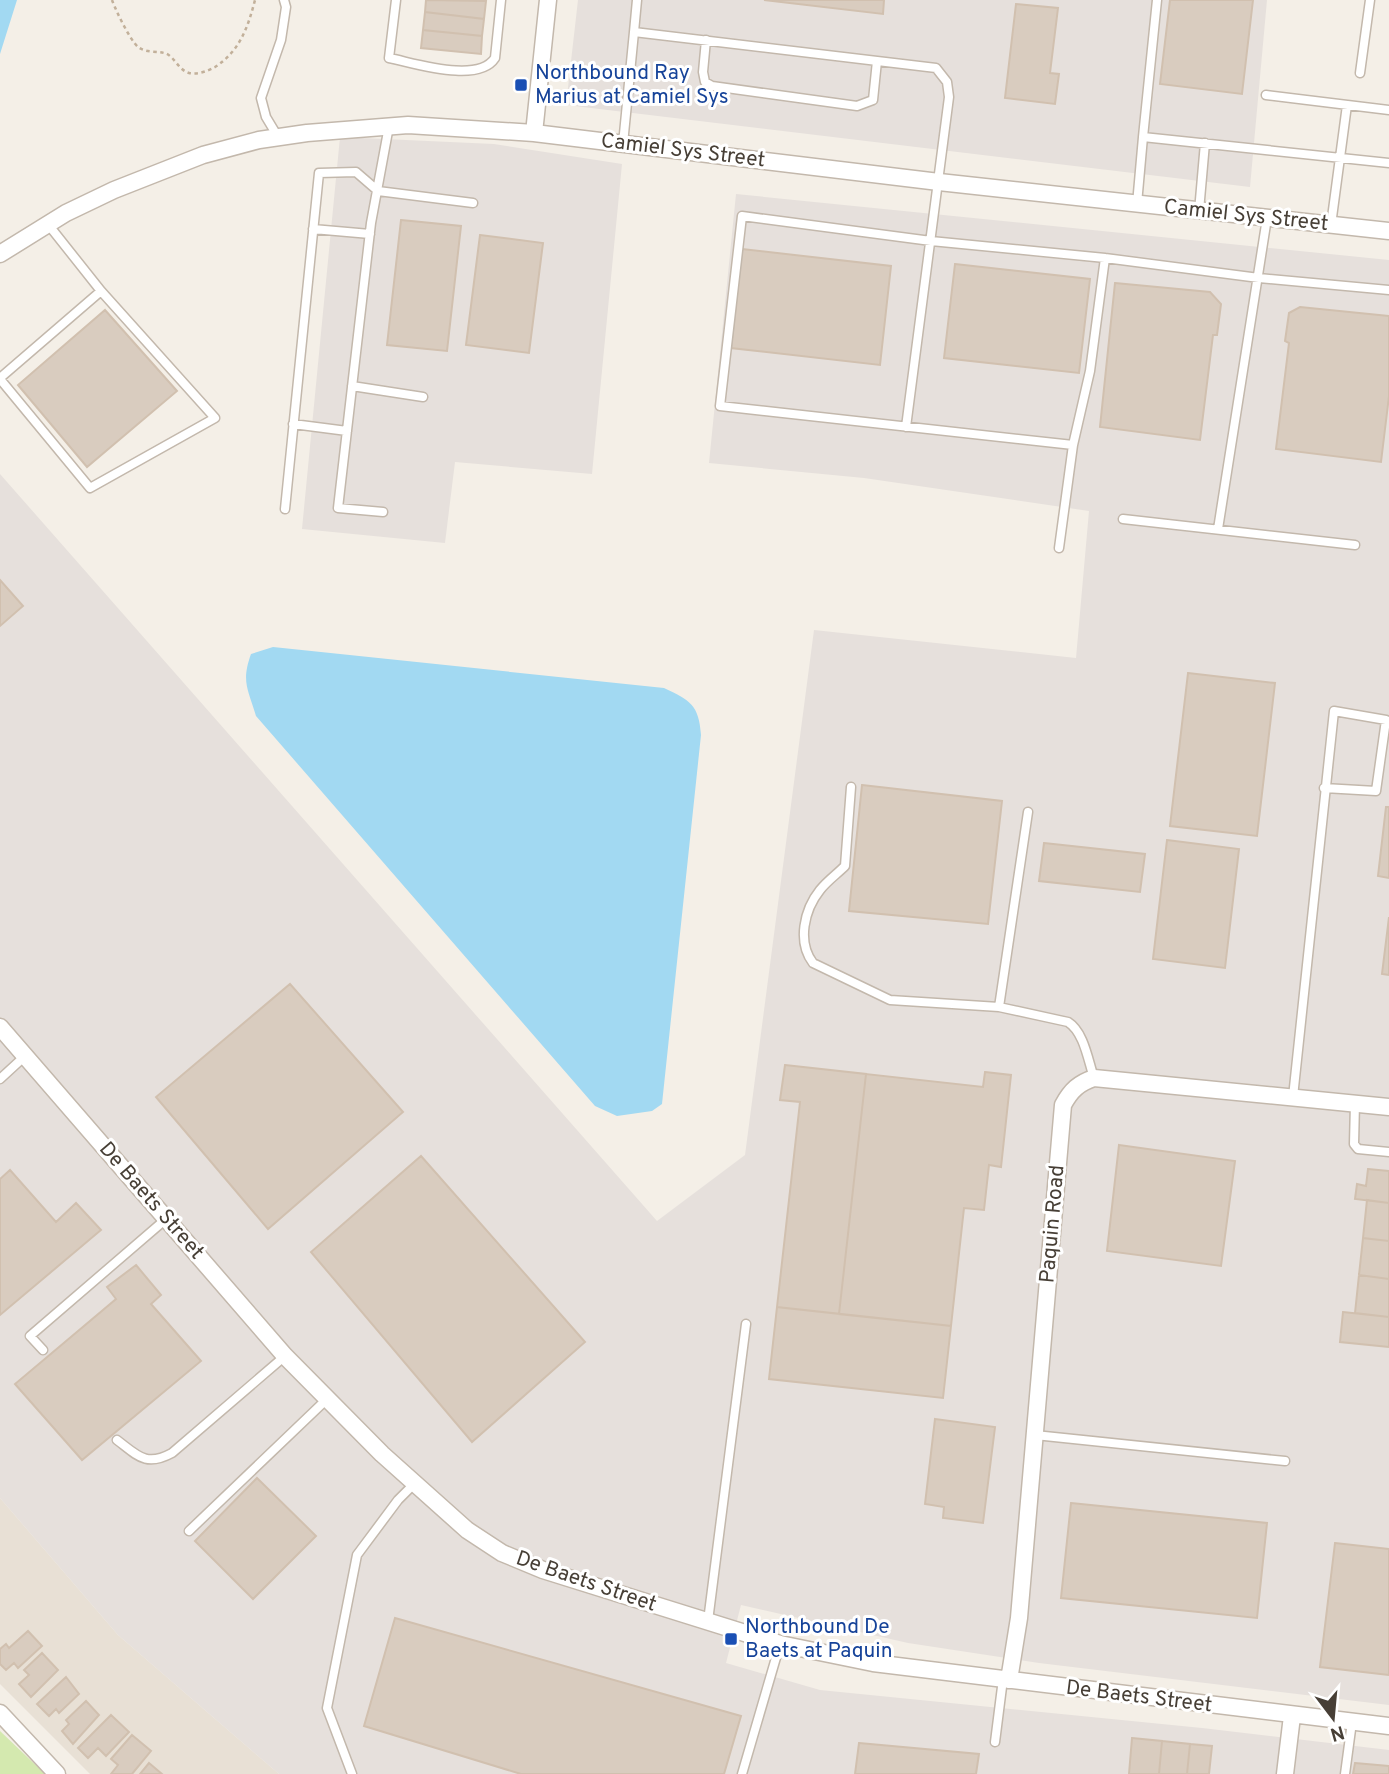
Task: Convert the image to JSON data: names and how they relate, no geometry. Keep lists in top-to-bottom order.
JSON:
{
  "streets": {
    "street": ["Camiel Sys Street", "De Baets Street", "Paquin Road"]
  },
  "crossings": [
    ["De Baets Street", "Paquin Road"]
  ],
  "places": {
    "transit": ["Northbound Ray Marius at Camiel Sys", "Northbound De Baets at Paquin"]
  },
  "north": "bottom"
}
